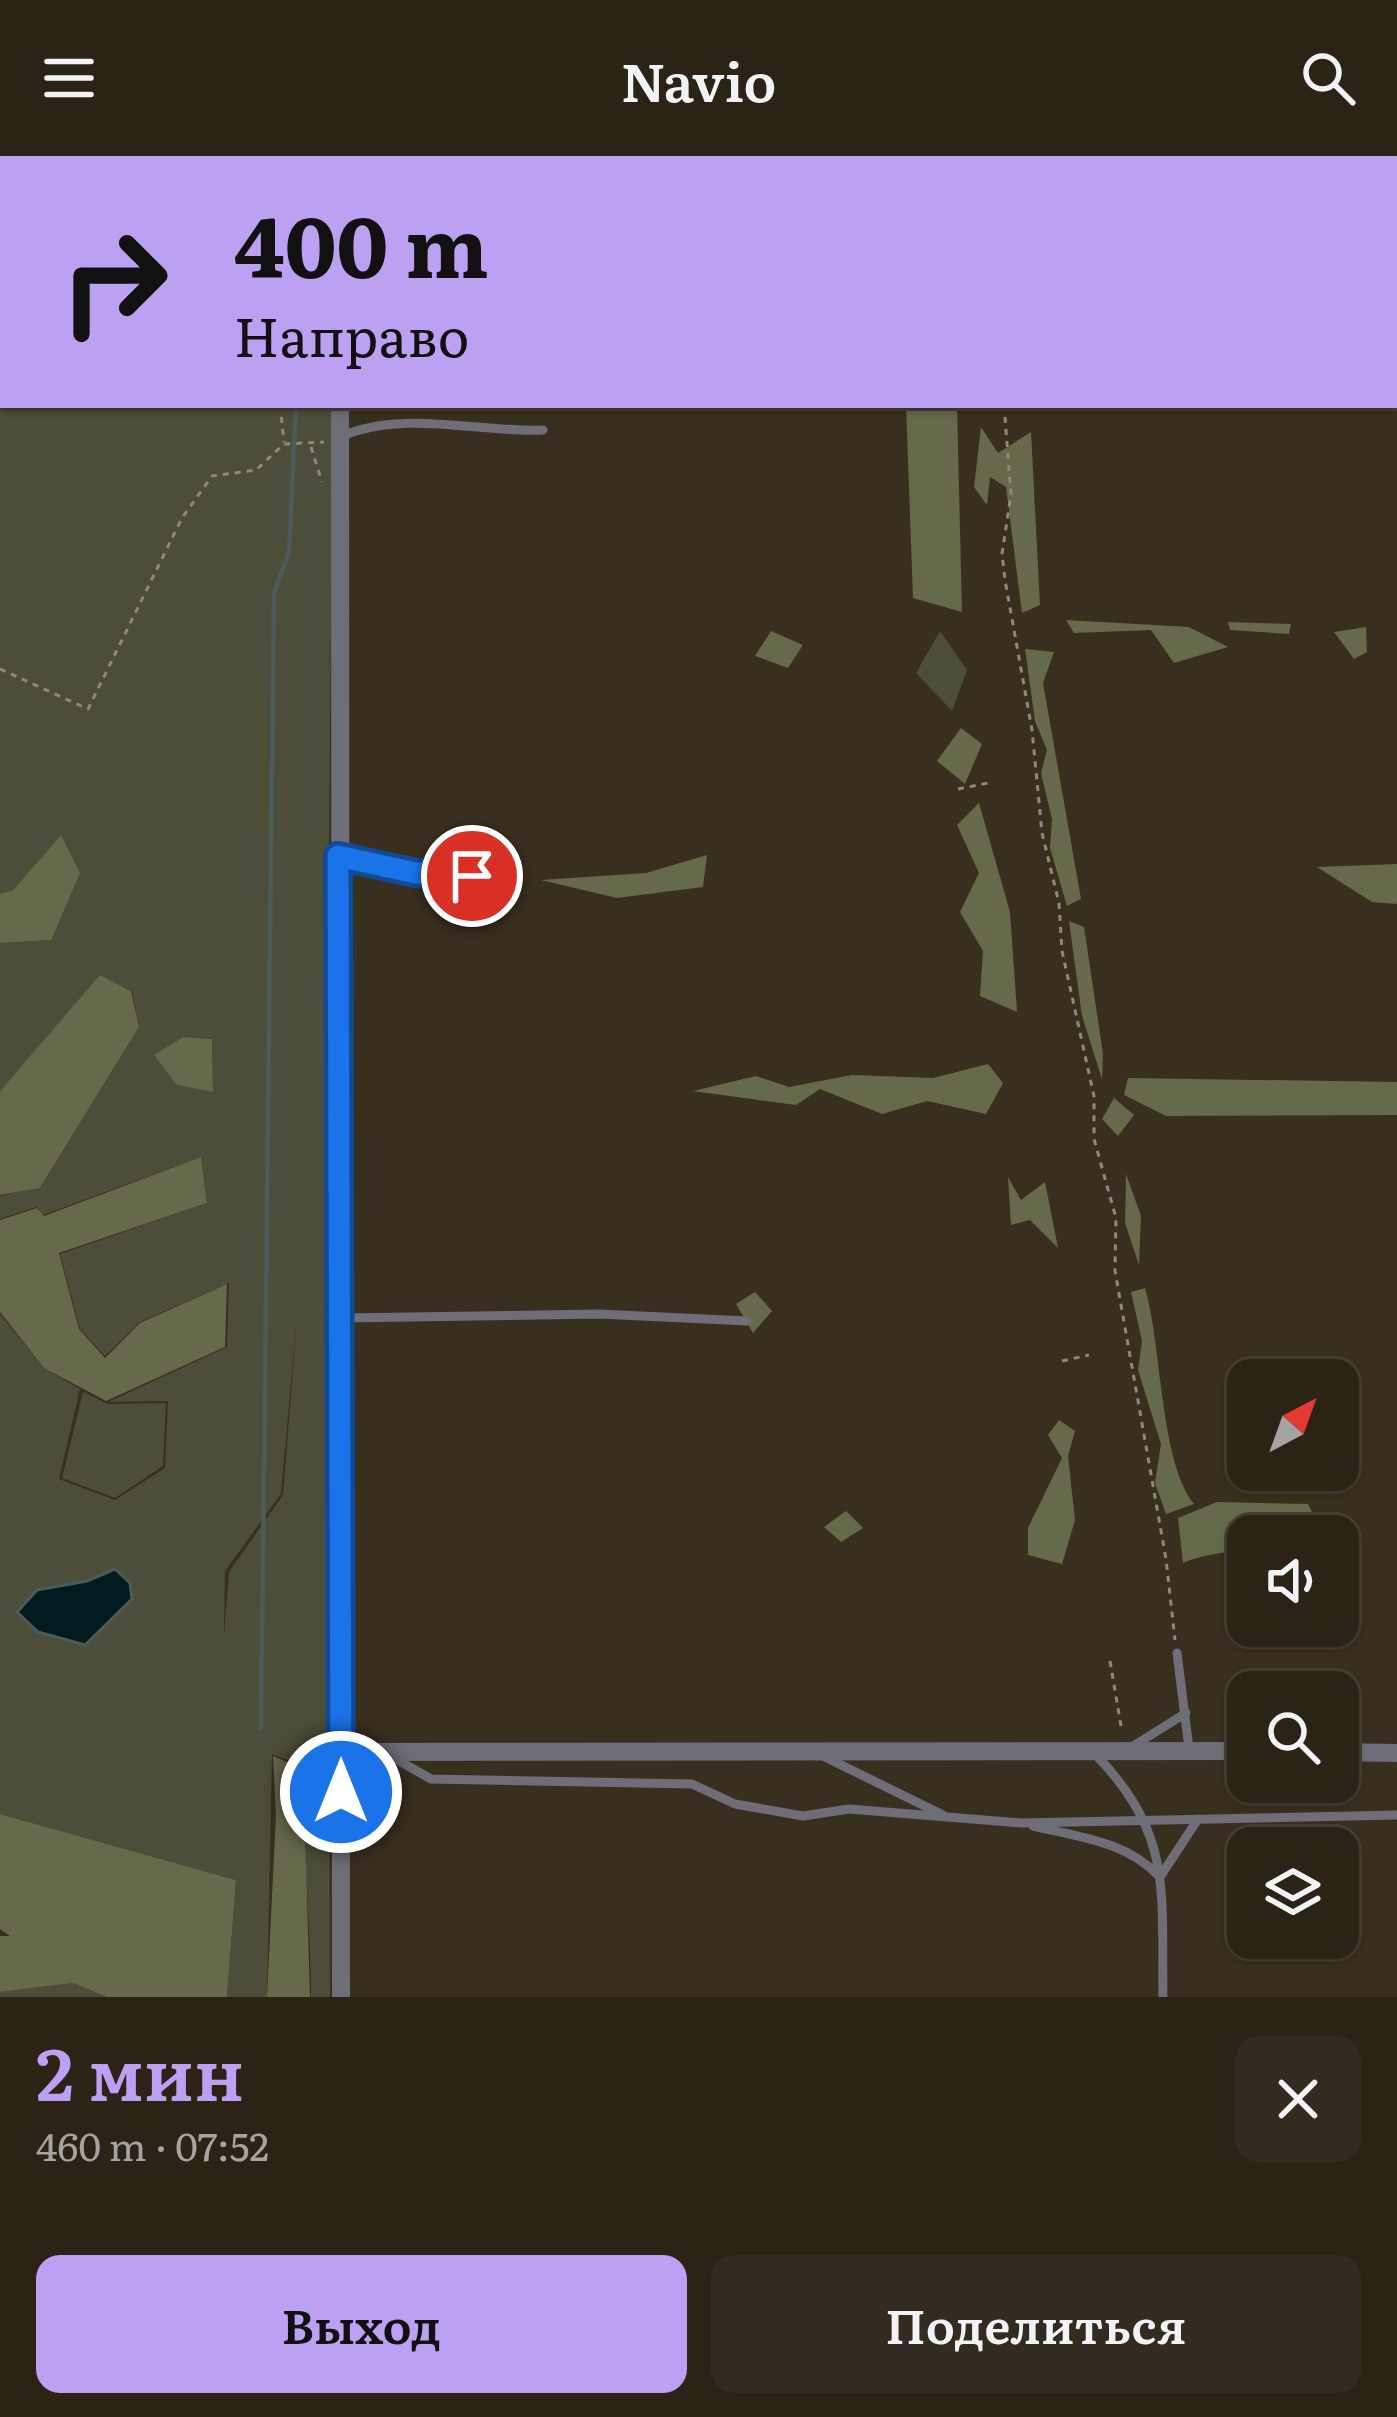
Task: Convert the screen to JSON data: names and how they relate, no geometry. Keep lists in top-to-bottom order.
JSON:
{
  "north": "top right",
  "page": {
    "header": "Navio",
    "turn": ["400 m", "Направо"],
    "heading": ["2 мин", "460 m · 07:52"],
    "buttons": ["Выход", "Поделиться"]
  }
}
